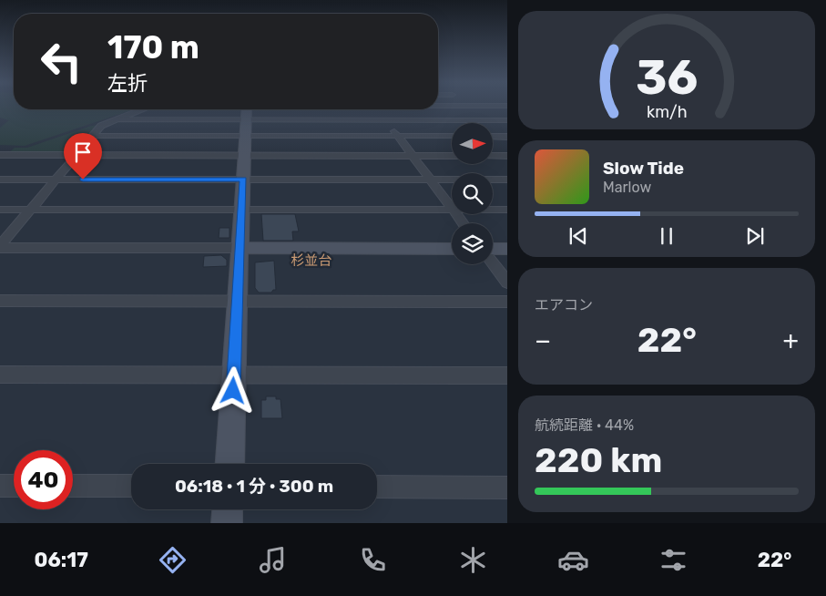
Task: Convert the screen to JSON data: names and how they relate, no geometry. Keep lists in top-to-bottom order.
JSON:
{
  "districts": ["杉並台"],
  "north": "right",
  "page": {
    "turn": ["170 m", "左折"],
    "song": ["Slow Tide", "Marlow"],
    "tile": [
      "エアコン",
      ["航続距離 · 44%", "220 km"]
    ],
    "heat": ["−", "22°", "+"],
    "limit": "40",
    "trip": "06:18 · 1 分 · 300 m",
    "tabs": ["06:17", "22°"],
    "gauge": ["36", "km/h"]
  }
}
